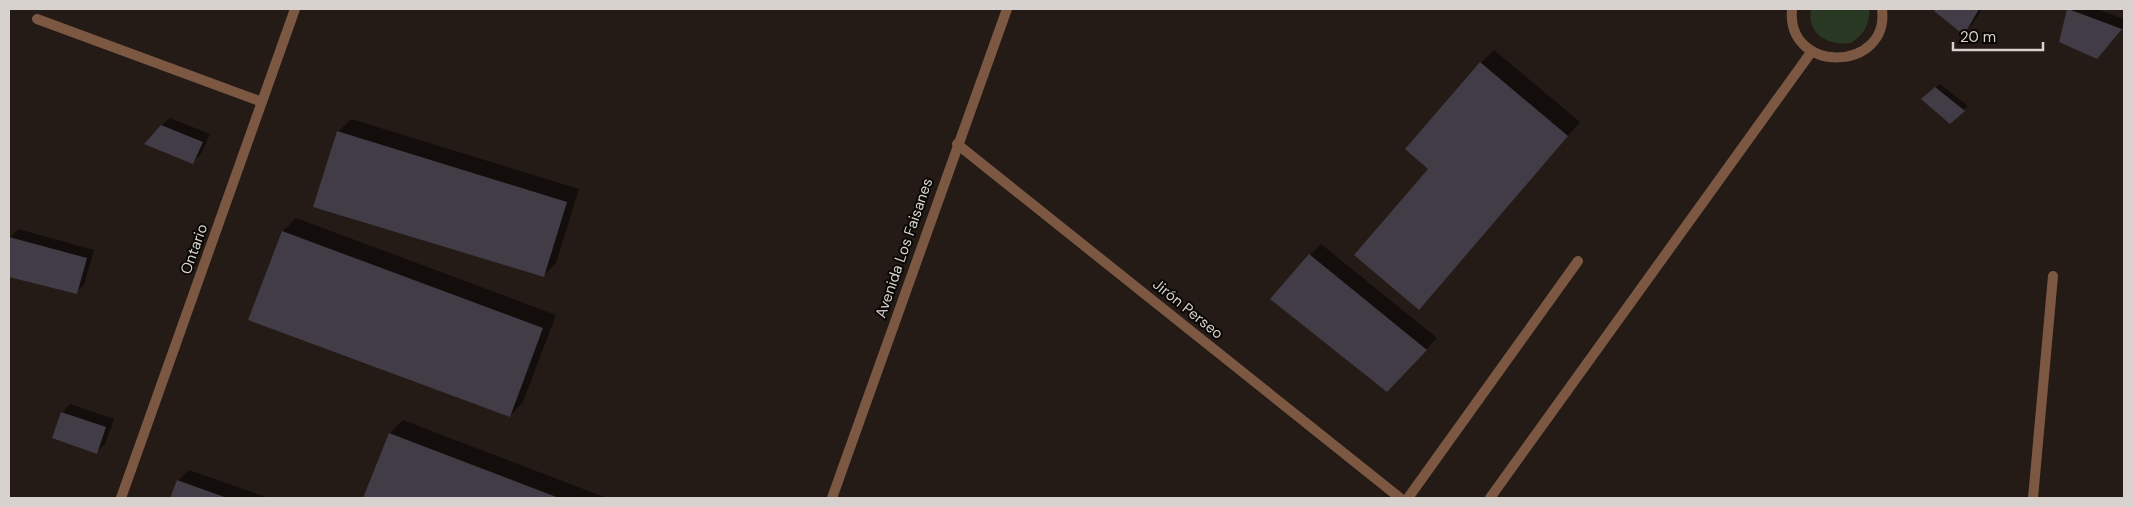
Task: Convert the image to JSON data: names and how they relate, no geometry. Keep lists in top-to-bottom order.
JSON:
{
  "streets": {
    "street": ["Avenida Los Faisanes", "Ontario", "Jirón Perseo"]
  },
  "crossings": [
    ["Avenida Los Faisanes", "Jirón Perseo"]
  ],
  "scale_bar": "20 m"
}
